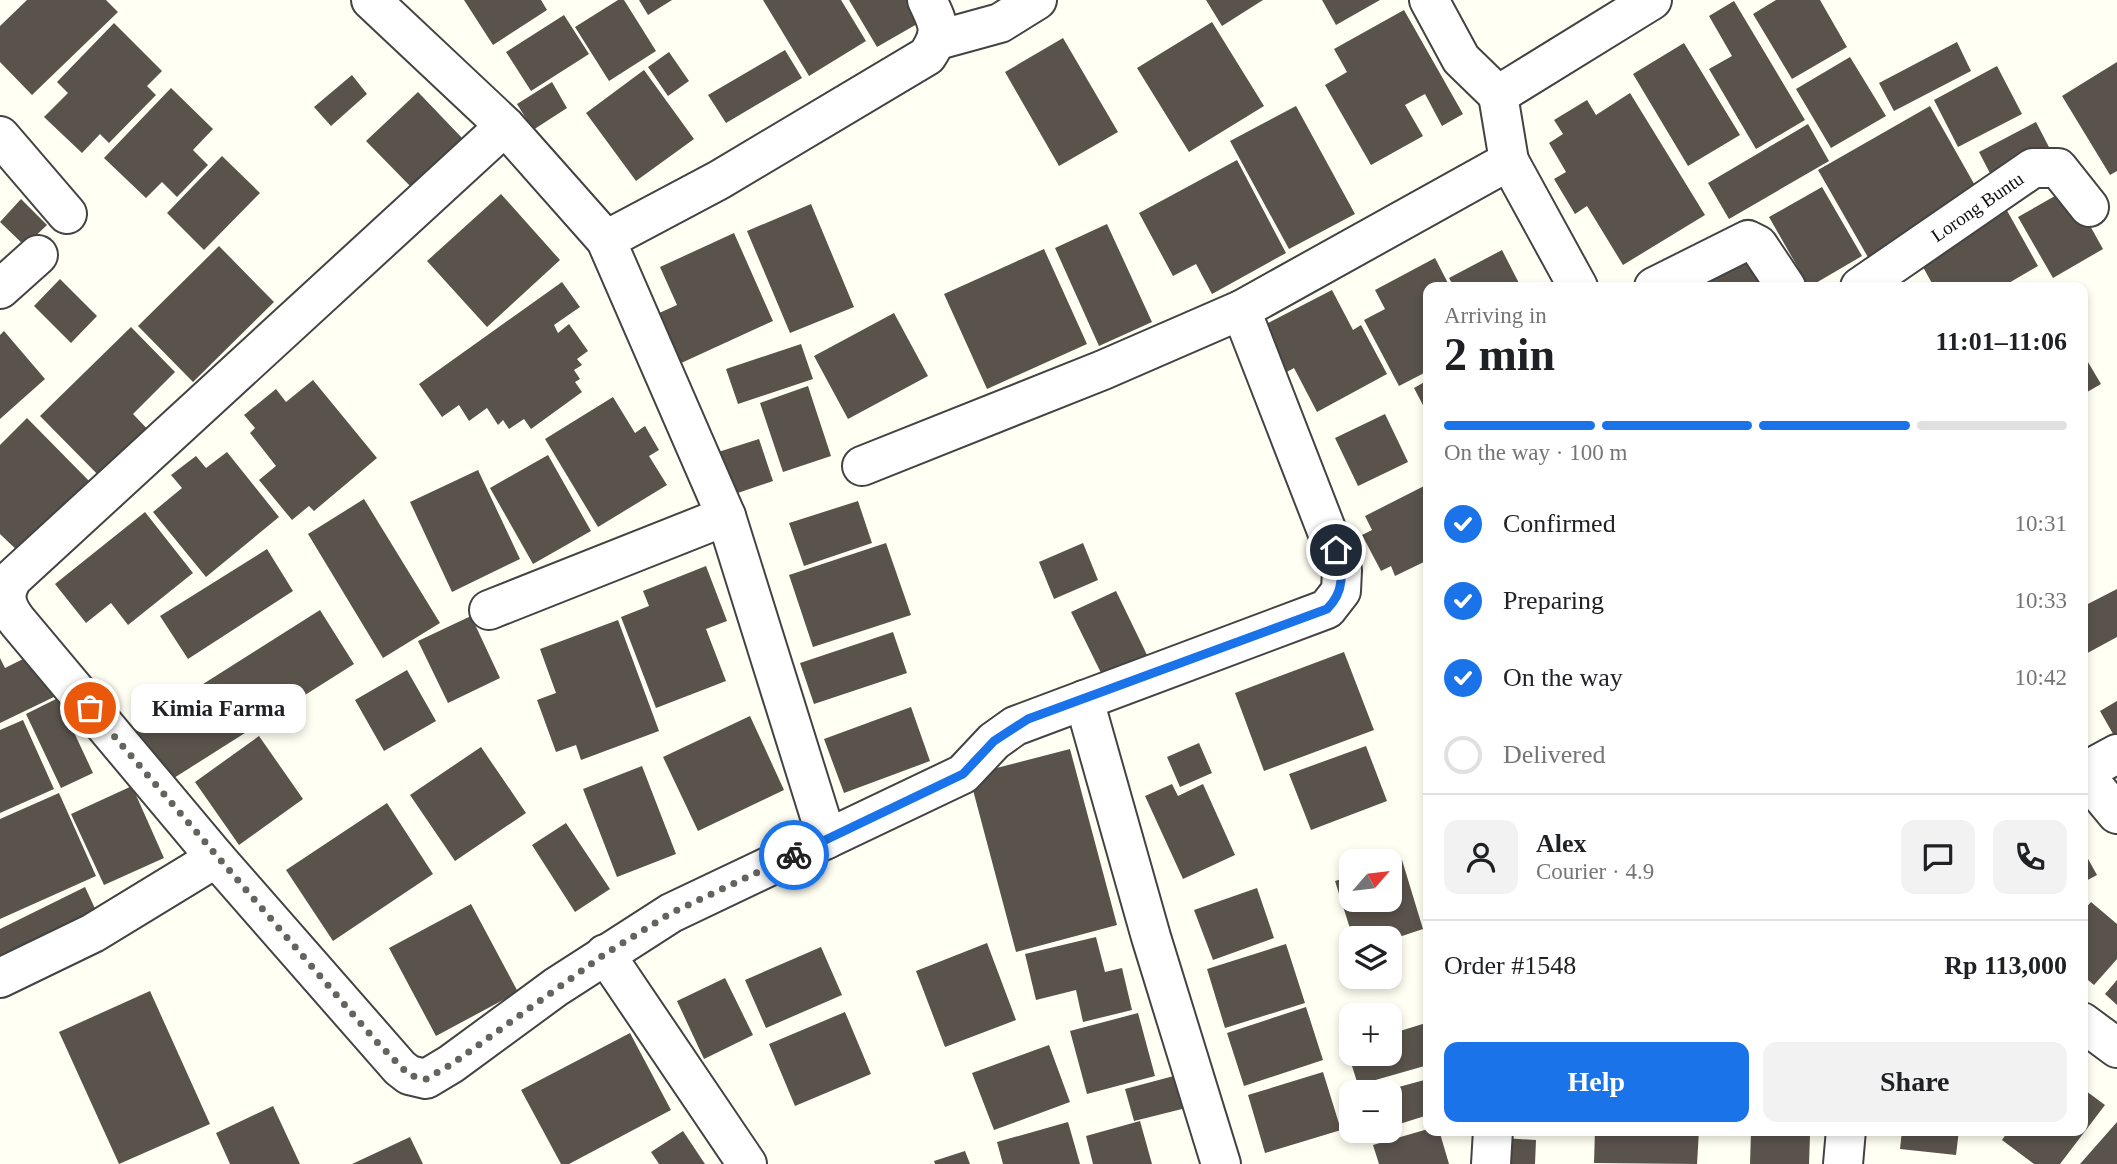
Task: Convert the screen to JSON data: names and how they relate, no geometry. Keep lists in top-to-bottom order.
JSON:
{
  "streets": {
    "street": ["Lorong Buntu"]
  },
  "places": ["Kimia Farma"],
  "north": "top right",
  "page": {
    "heading": ["2 min", "Arriving in", "11:01–11:06"],
    "panel": [
      "Alex",
      "Courier · 4.9",
      "Order #1548",
      "Rp 113,000"
    ],
    "bar": "On the way · 100 m",
    "list": [
      ["Confirmed", "10:31"],
      ["Preparing", "10:33"],
      ["On the way", "10:42"],
      "Delivered"
    ],
    "bubble": "Kimia Farma",
    "map_buttons": ["+", "−"],
    "buttons": ["Help", "Share"]
  }
}
